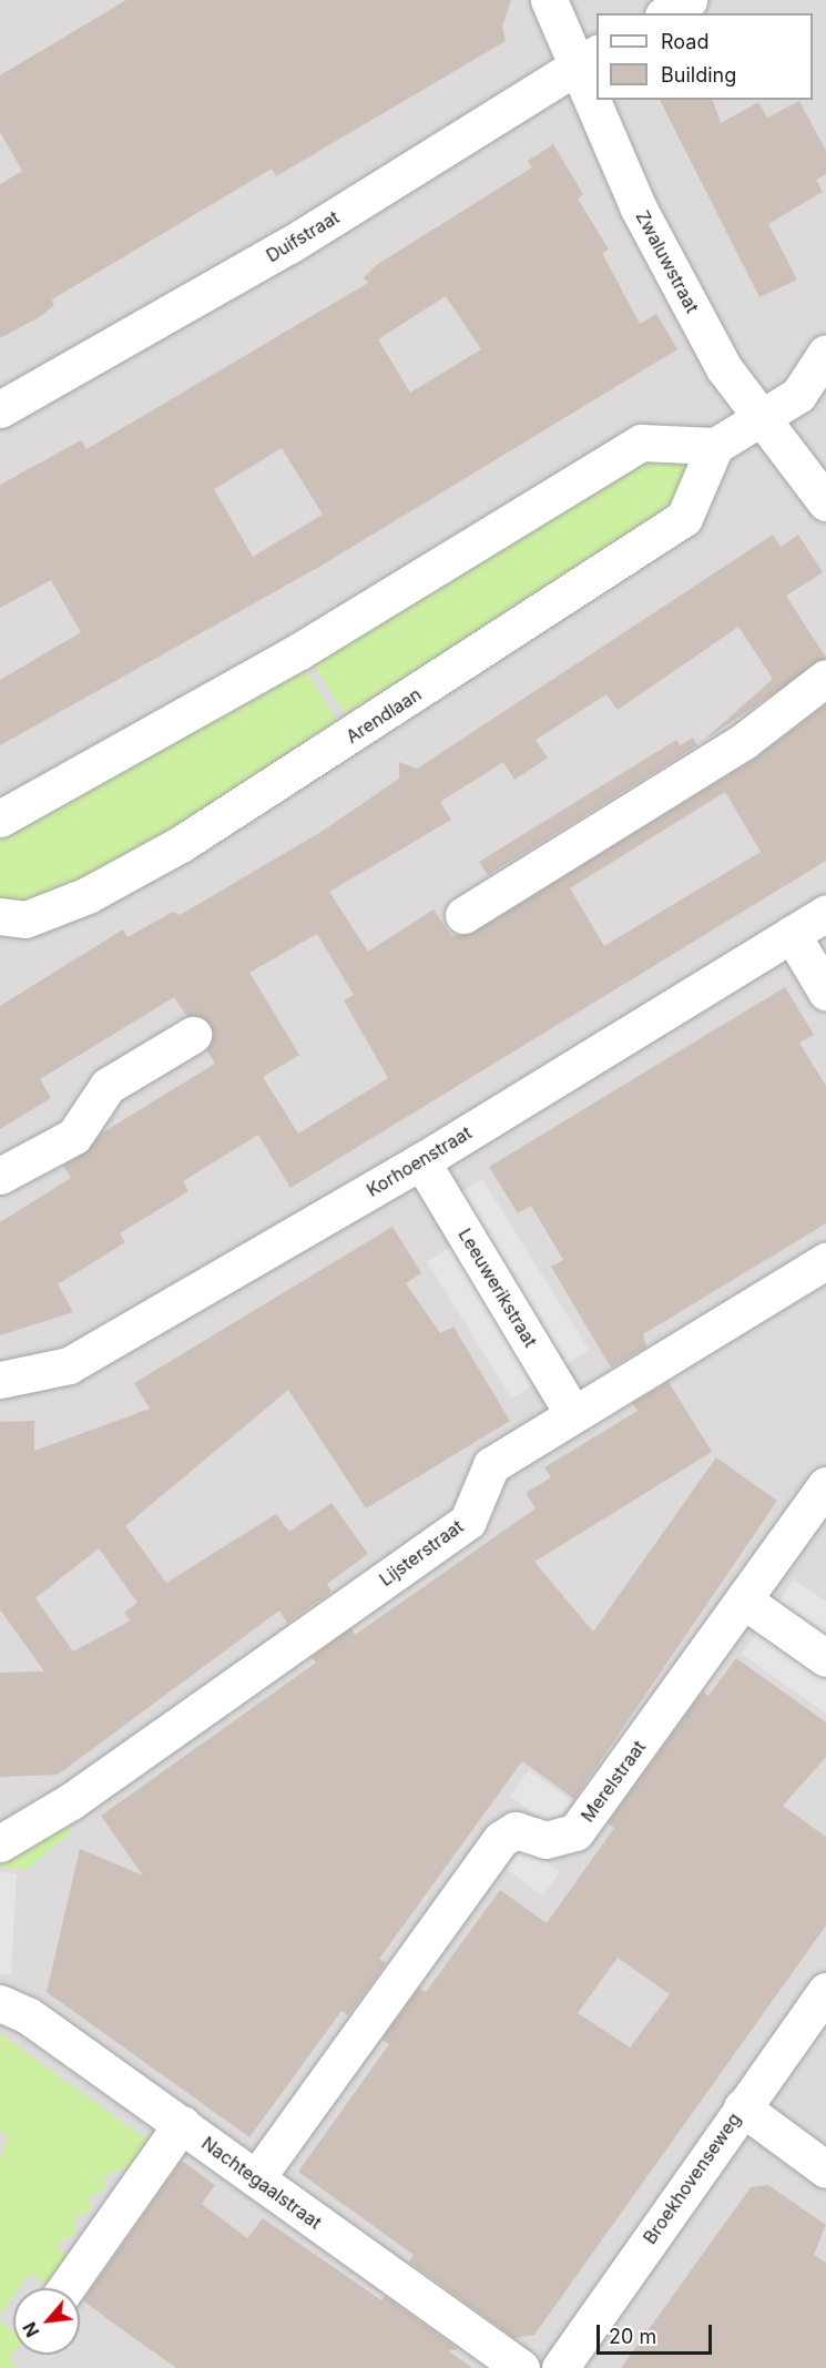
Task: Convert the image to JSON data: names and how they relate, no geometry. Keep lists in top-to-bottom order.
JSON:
{
  "streets": {
    "street": [
      "Duifstraat",
      "Zwaluwstraat",
      "Arendlaan",
      "Korhoenstraat",
      "Leeuwerikstraat",
      "Lijsterstraat",
      "Merelstraat",
      "Broekhovenseweg",
      "Nachtegaalstraat"
    ]
  },
  "crossings": [
    ["Duifstraat", "Zwaluwstraat"],
    ["Korhoenstraat", "Leeuwerikstraat"],
    ["Leeuwerikstraat", "Lijsterstraat"],
    ["Merelstraat", "Nachtegaalstraat"]
  ],
  "legend": ["Road", "Building"],
  "scale_bar": "20 m",
  "north": "bottom left"
}
